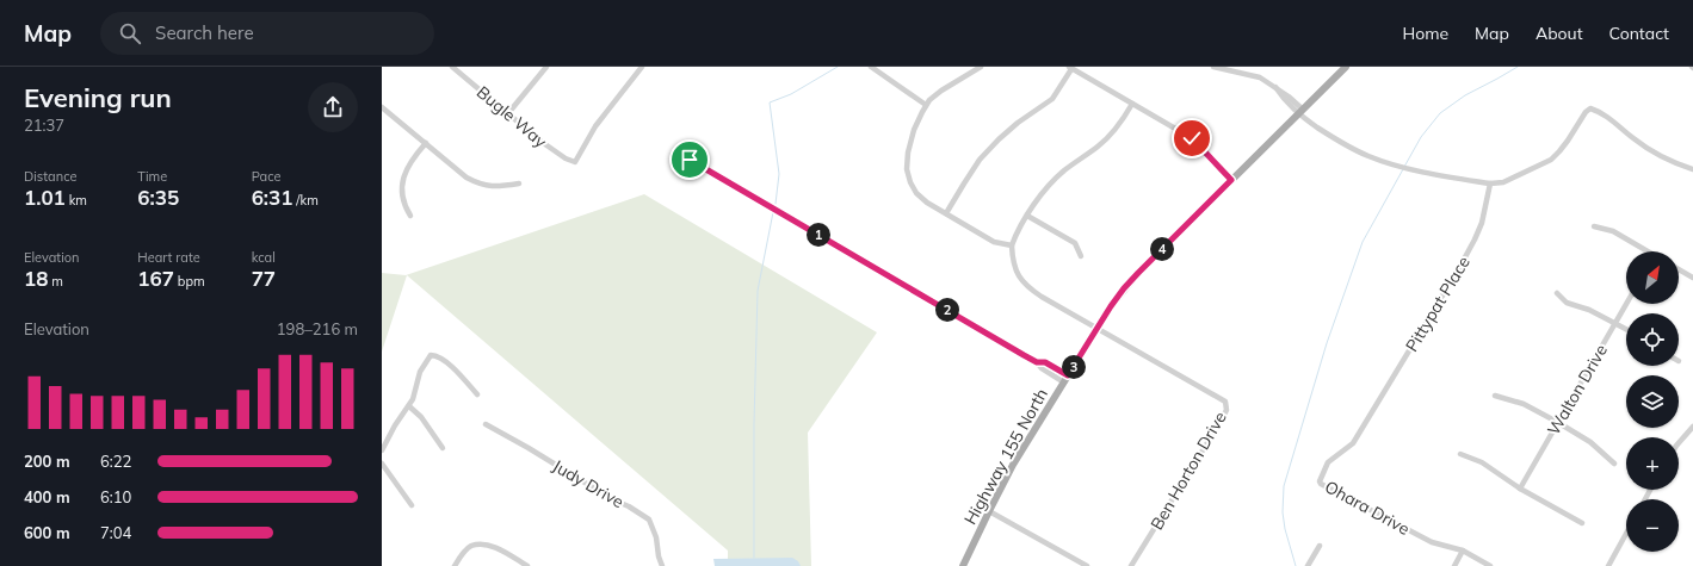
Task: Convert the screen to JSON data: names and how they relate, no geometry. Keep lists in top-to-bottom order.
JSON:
{
  "streets": {
    "main road": ["Highway 155 North"],
    "street": [
      "Bugle Way",
      "Pittypat Place",
      "Walton Drive",
      "Ben Horton Drive",
      "Judy Drive",
      "Ohara Drive"
    ]
  },
  "crossings": [
    ["Pittypat Place", "Ohara Drive"],
    ["Highway 155 North", "Ben Horton Drive"]
  ],
  "north": "top right",
  "page": {
    "header": "Map",
    "search": "Search here",
    "nav": [
      "Home",
      "Map",
      "About",
      "Contact"
    ],
    "heading": ["Evening run", "21:37"],
    "stats": [
      ["Distance", "1.01 km"],
      ["Time", "6:35"],
      ["Pace", "6:31 /km"],
      ["Elevation", "18 m"],
      ["Heart rate", "167 bpm"],
      ["kcal", "77"]
    ],
    "pins": [
      "1",
      "4",
      "2",
      "3"
    ],
    "map_buttons": ["+", "−"],
    "chart": ["Elevation", "198–216 m"],
    "list": [
      {
        "name": "200 m",
        "note": "6:22"
      },
      {
        "name": "400 m",
        "note": "6:10"
      },
      {
        "name": "600 m",
        "note": "7:04"
      }
    ]
  }
}
